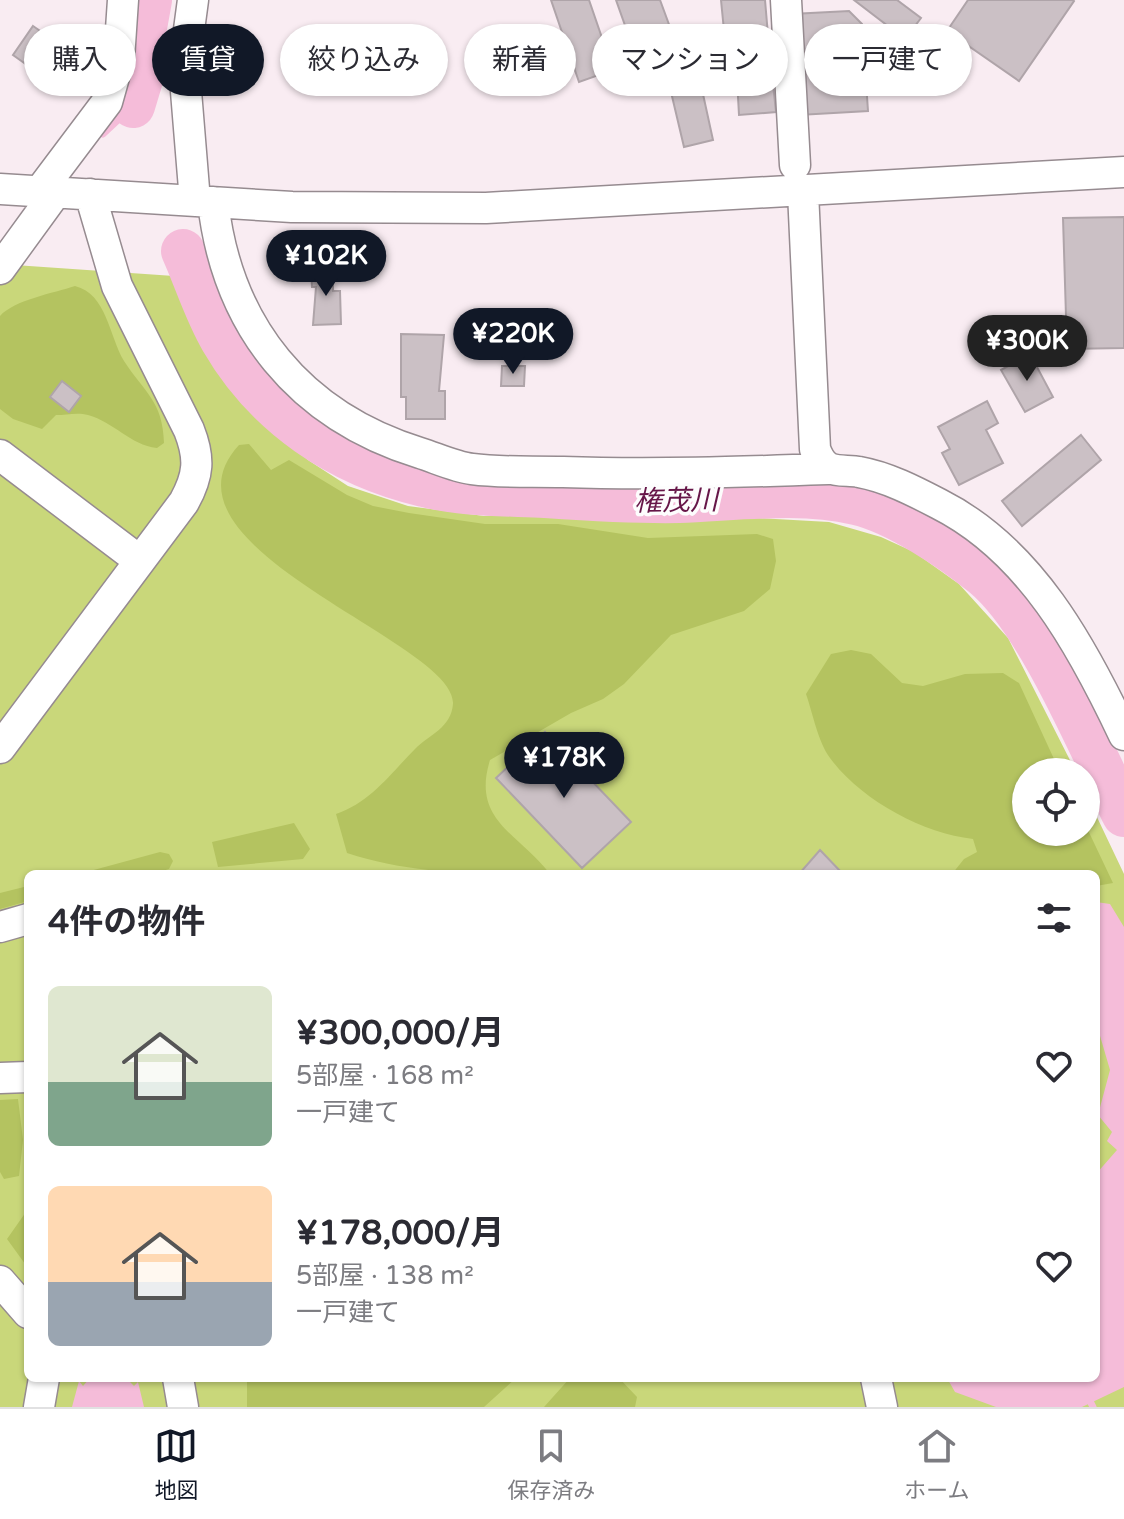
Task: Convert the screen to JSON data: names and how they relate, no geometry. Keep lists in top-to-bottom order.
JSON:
{
  "water": ["権茂川"],
  "page": {
    "chip": [
      "購入",
      "賃貸",
      "絞り込み",
      "新着",
      "マンション",
      "一戸建て"
    ],
    "price": [
      "¥102K",
      "¥220K",
      "¥300K",
      "¥178K"
    ],
    "heading": "4件の物件",
    "list": [
      {
        "name": "¥300,000/月",
        "note": "5部屋 · 168 m² · 一戸建て"
      },
      {
        "name": "¥178,000/月",
        "note": "5部屋 · 138 m² · 一戸建て"
      }
    ],
    "tabs": ["地図", "保存済み", "ホーム"]
  }
}
